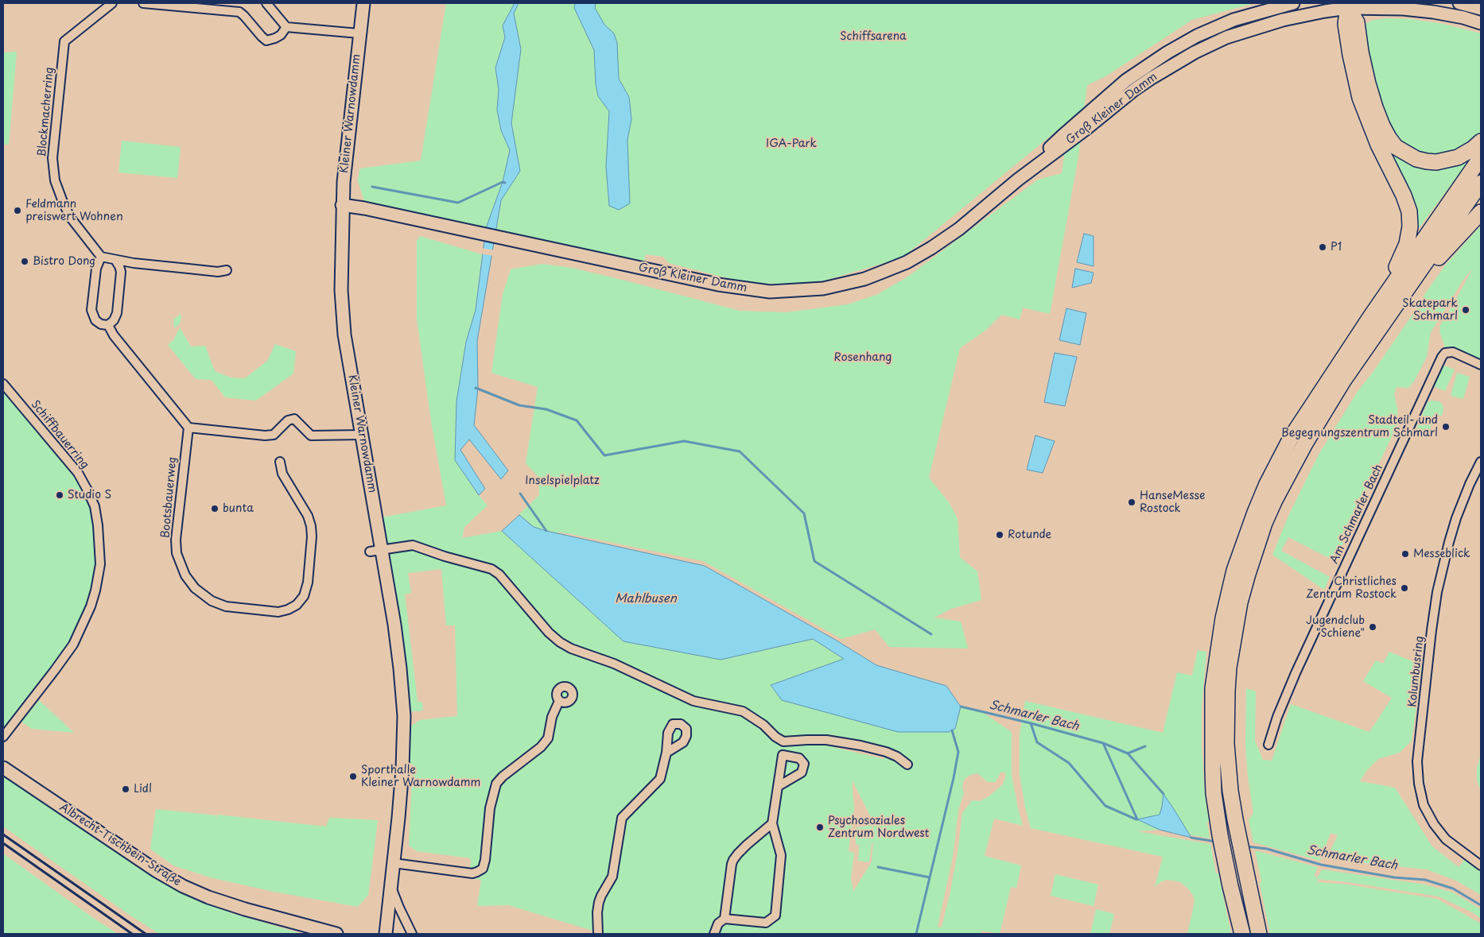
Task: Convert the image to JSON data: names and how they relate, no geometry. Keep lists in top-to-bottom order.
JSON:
{
  "streets": {
    "street": [
      "Groß Kleiner Damm",
      "Blockmacherring",
      "Kleiner Warnowdamm",
      "Schiffbauerring",
      "Bootsbauerweg",
      "Am Schmarler Bach",
      "Kolumbusring",
      "Albrecht-Tischbein-Straße"
    ]
  },
  "crossings": [
    ["Groß Kleiner Damm", "Kleiner Warnowdamm"]
  ],
  "water": ["Mahlbusen", "Schmarler Bach"],
  "parks": [
    "Schiffsarena",
    "IGA-Park",
    "Rosenhang",
    "Inselspielplatz"
  ],
  "places": [
    "Feldmann preiswert Wohnen",
    "P1",
    "Bistro Dong",
    "Skatepark Schmarl",
    "Stadteil- und Begegnungszentrum Schmarl",
    "Studio S",
    "HanseMesse Rostock",
    "bunta",
    "Rotunde",
    "Messeblick",
    "Christliches Zentrum Rostock",
    "Jugendclub \"Schiene\"",
    "Sporthalle Kleiner Warnowdamm",
    "Lidl",
    "Psychosoziales Zentrum Nordwest"
  ]
}
